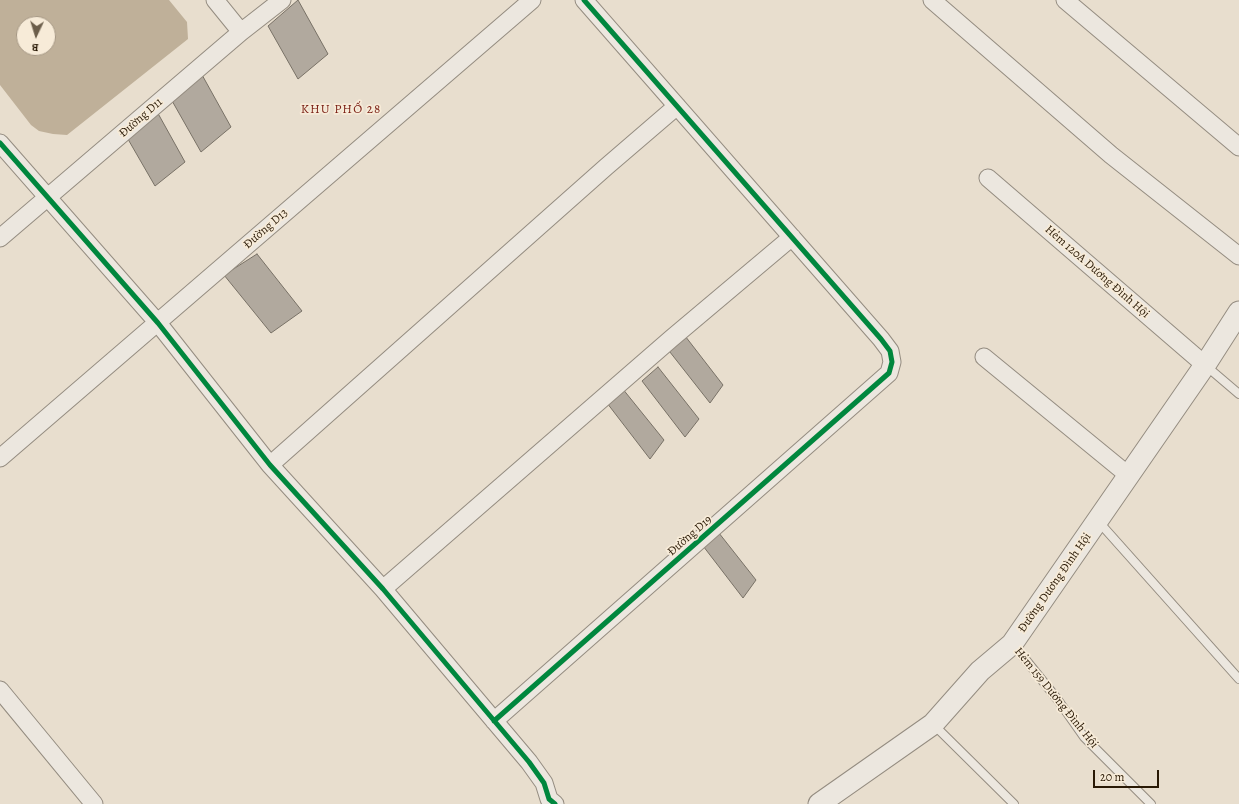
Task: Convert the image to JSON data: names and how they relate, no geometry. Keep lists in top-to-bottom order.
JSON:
{
  "streets": {
    "street": [
      "Đường D11",
      "Đường D13",
      "Hẻm 120A Dương Đình Hội",
      "Đường D19",
      "Đường Dương Đình Hội"
    ],
    "lane": ["Hẻm 159 Dương Đình Hội"]
  },
  "crossings": [
    ["Hẻm 120A Dương Đình Hội", "Đường Dương Đình Hội"],
    ["Đường Dương Đình Hội", "Hẻm 159 Dương Đình Hội"]
  ],
  "districts": ["KHU PHỐ 28"],
  "scale_bar": "20 m",
  "north": "bottom"
}
